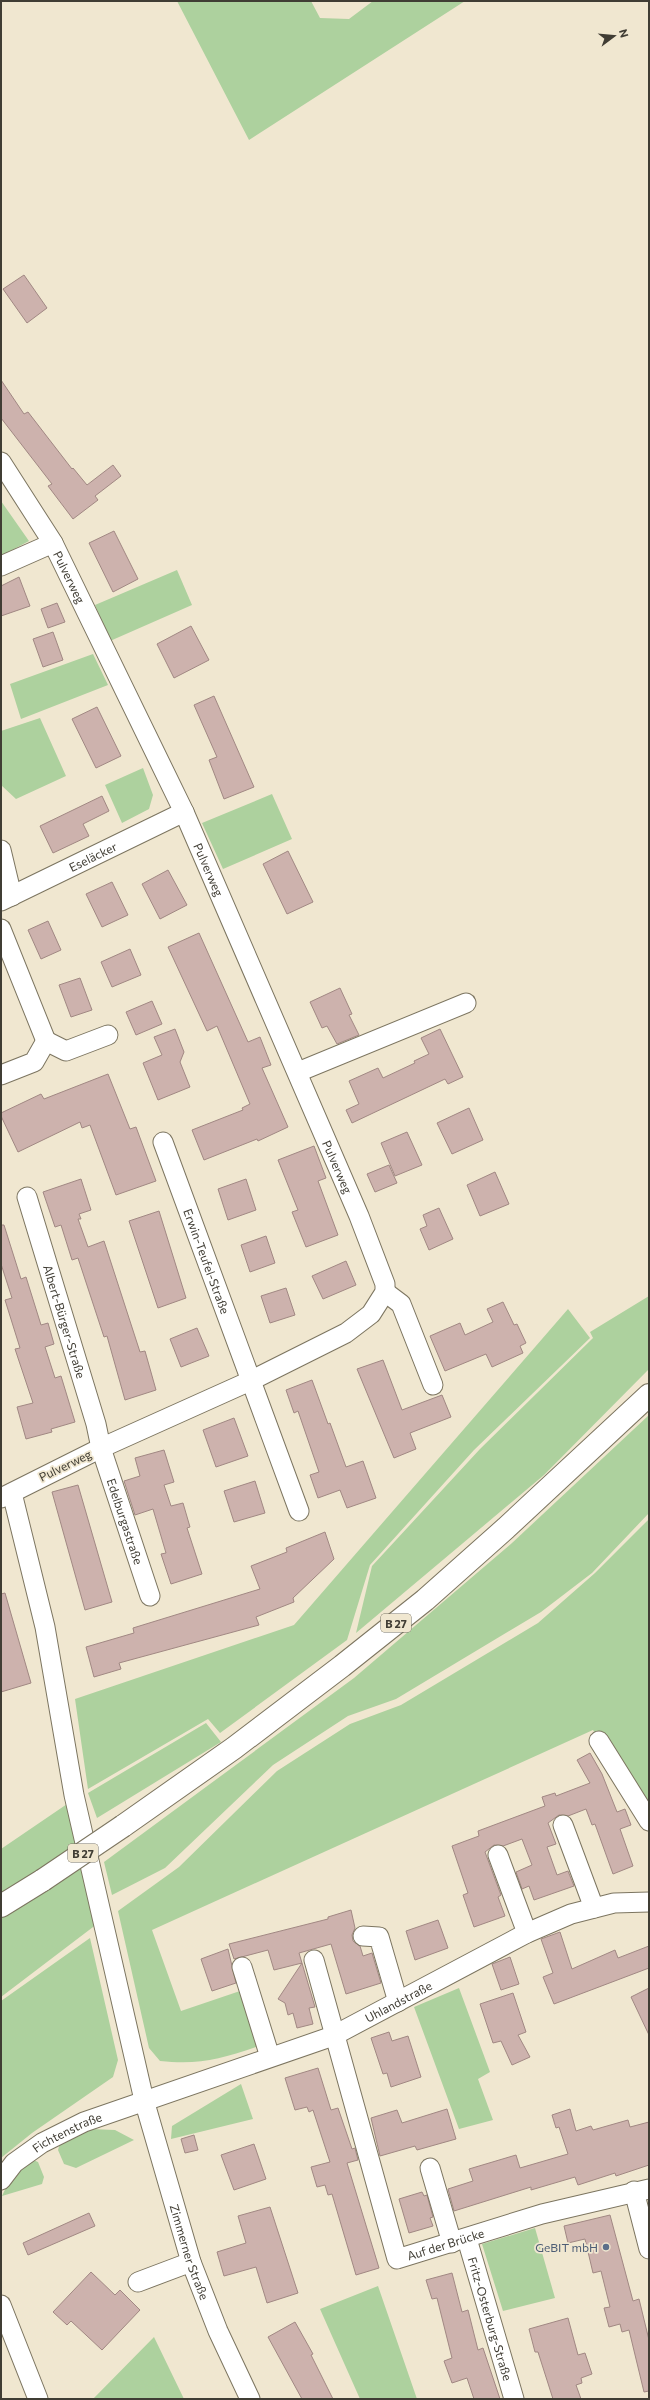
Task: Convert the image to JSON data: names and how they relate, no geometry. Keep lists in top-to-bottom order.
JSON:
{
  "streets": {
    "main road": ["B 27"],
    "street": [
      "Pulverweg",
      "Eseläcker",
      "Erwin-Teufel-Straße",
      "Albert-Bürger-Straße",
      "Edelburgastraße",
      "Uhlandstraße",
      "Fichtenstraße",
      "Auf der Brücke",
      "Zimmerner Straße",
      "Fritz-Osterburg-Straße"
    ]
  },
  "crossings": [
    ["Pulverweg", "Eseläcker"],
    ["Pulverweg", "Erwin-Teufel-Straße"],
    ["Pulverweg", "Albert-Bürger-Straße"],
    ["Pulverweg", "Edelburgastraße"],
    ["Pulverweg", "Zimmerner Straße"],
    ["Albert-Bürger-Straße", "Edelburgastraße"],
    ["Uhlandstraße", "Fichtenstraße"],
    ["Uhlandstraße", "Auf der Brücke"],
    ["Uhlandstraße", "Zimmerner Straße"],
    ["Fichtenstraße", "Zimmerner Straße"],
    ["Auf der Brücke", "Fritz-Osterburg-Straße"]
  ],
  "places": ["GeBIT mbH"],
  "north": "right"
}
